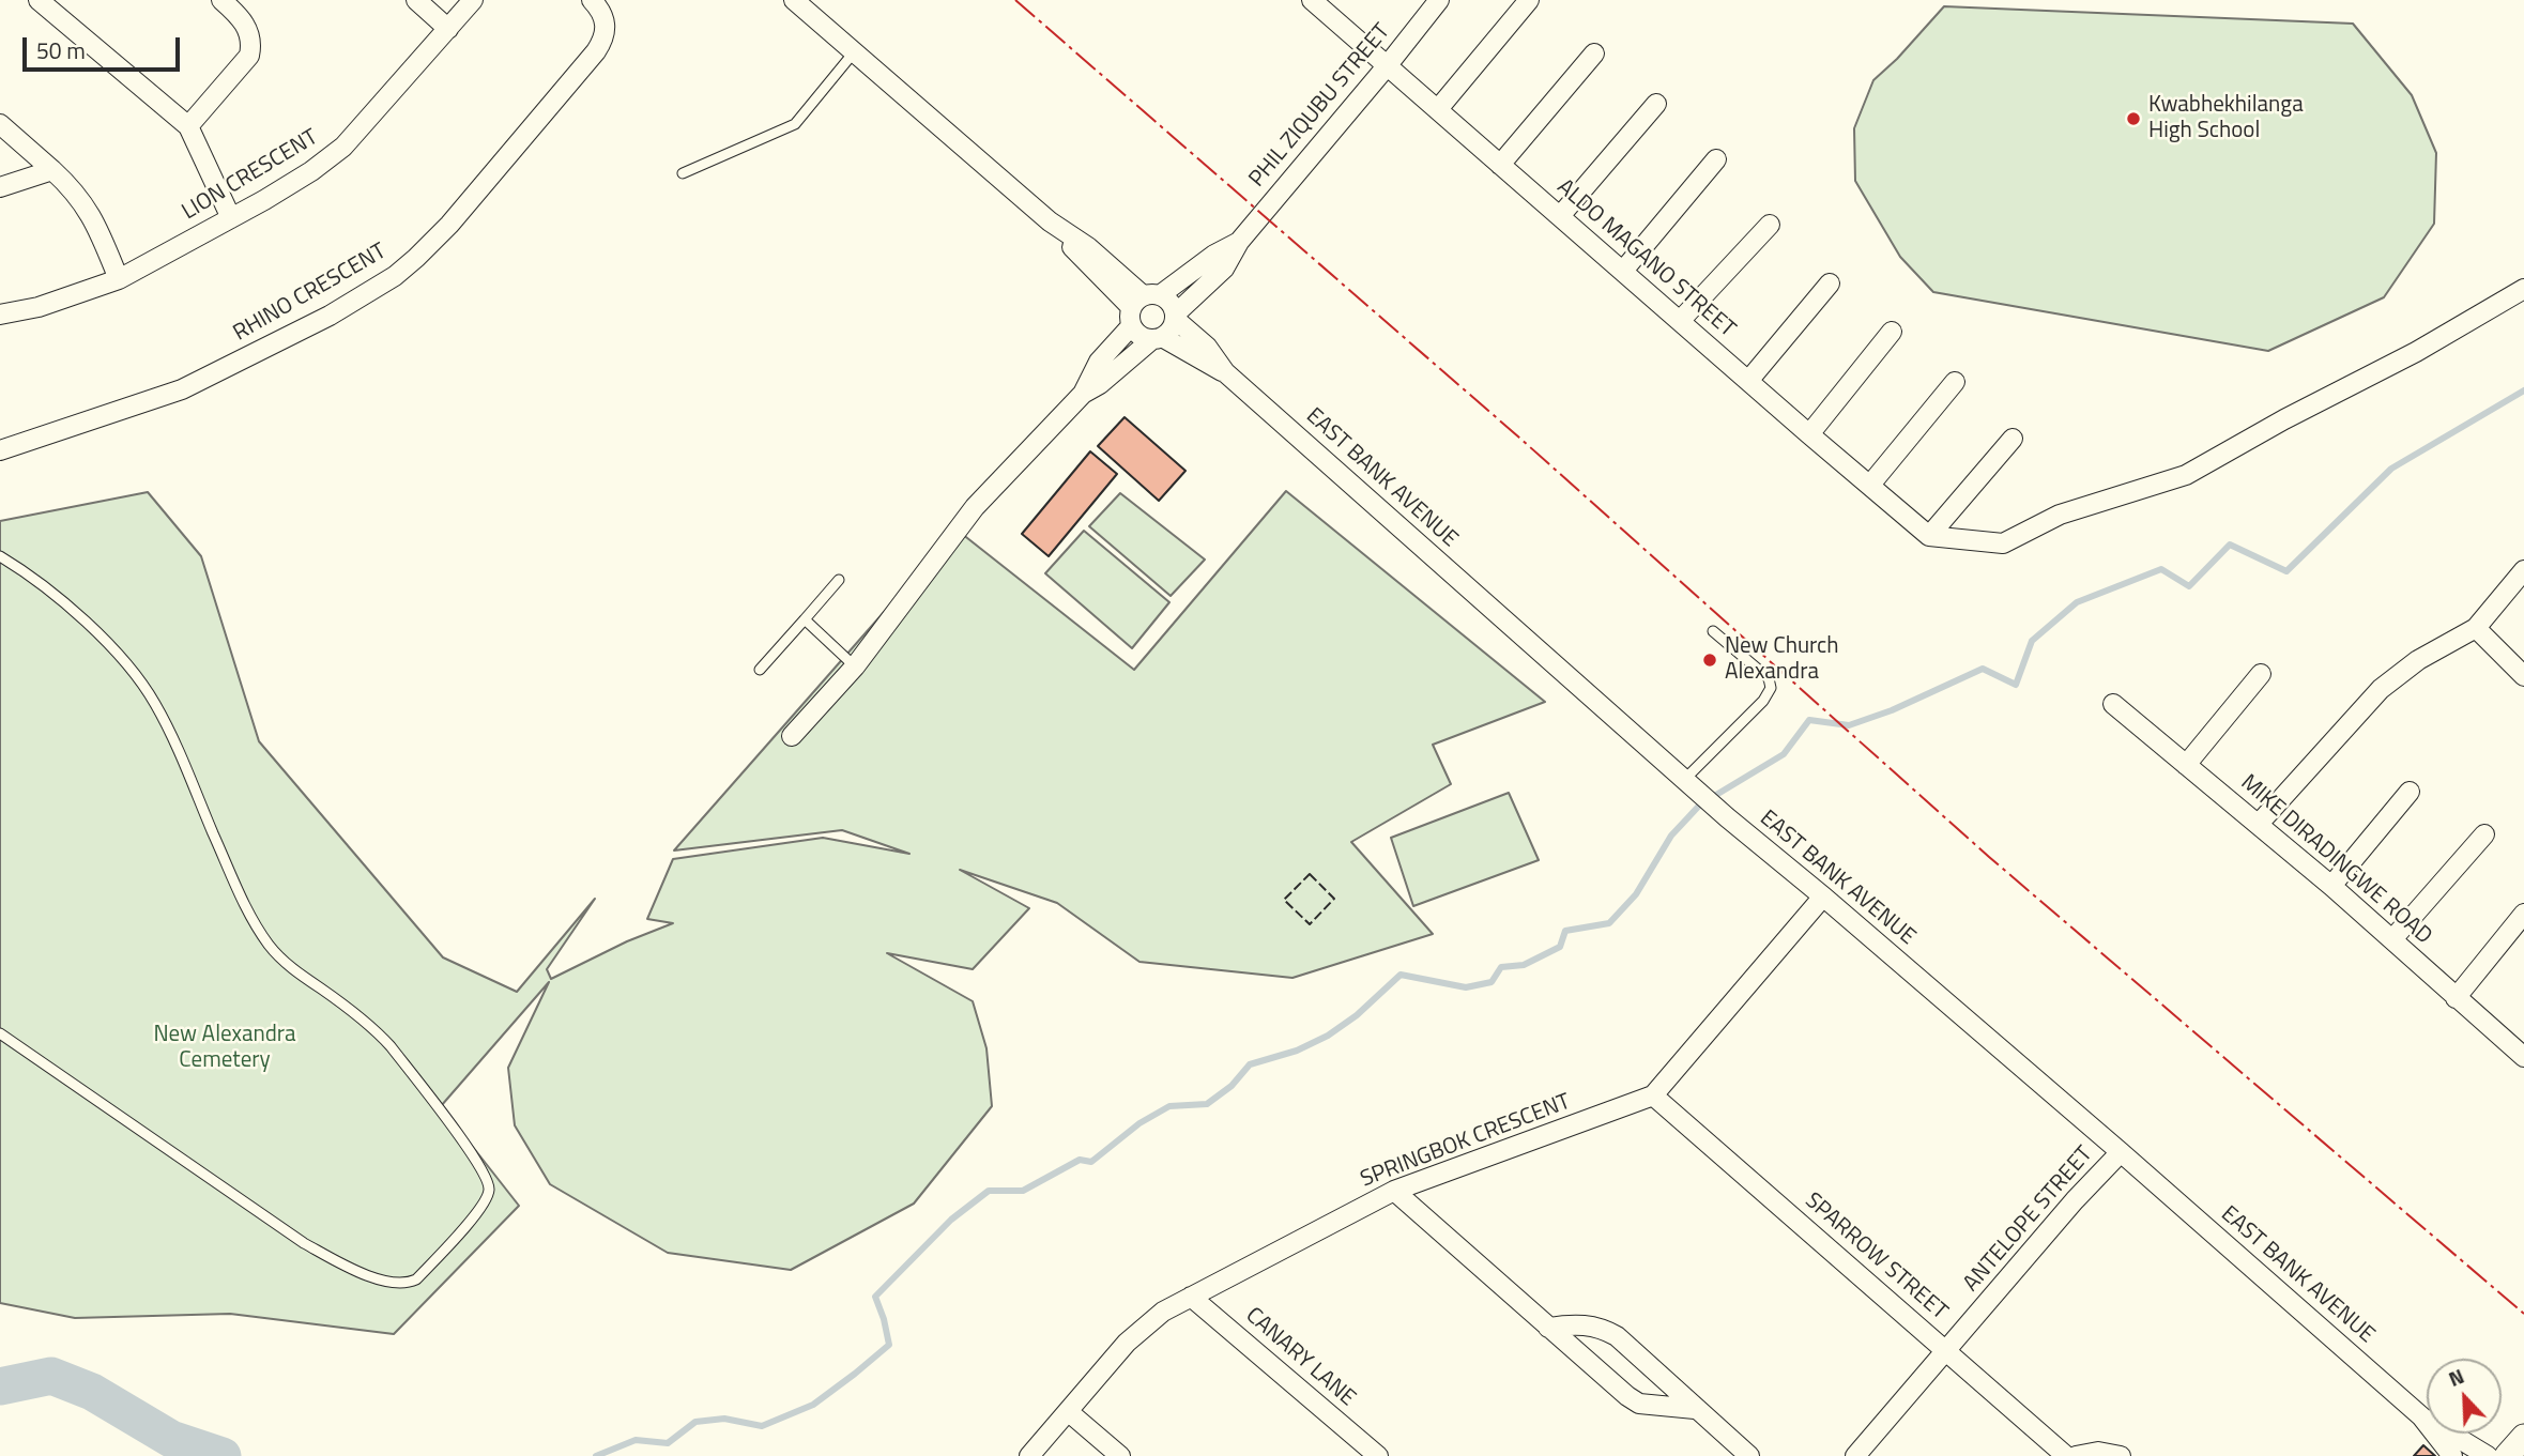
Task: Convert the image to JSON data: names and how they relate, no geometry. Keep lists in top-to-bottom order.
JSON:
{
  "streets": {
    "street": [
      "PHIL ZIQUBU STREET",
      "LION CRESCENT",
      "ALDO MAGANO STREET",
      "RHINO CRESCENT",
      "EAST BANK AVENUE",
      "MIKE DIRADINGWE ROAD",
      "SPRINGBOK CRESCENT",
      "ANTELOPE STREET",
      "SPARROW STREET",
      "CANARY LANE"
    ]
  },
  "crossings": [
    ["PHIL ZIQUBU STREET", "ALDO MAGANO STREET"],
    ["PHIL ZIQUBU STREET", "EAST BANK AVENUE"],
    ["EAST BANK AVENUE", "SPRINGBOK CRESCENT"],
    ["EAST BANK AVENUE", "ANTELOPE STREET"],
    ["SPRINGBOK CRESCENT", "SPARROW STREET"],
    ["SPRINGBOK CRESCENT", "CANARY LANE"],
    ["ANTELOPE STREET", "SPARROW STREET"]
  ],
  "parks": ["New Alexandra Cemetery"],
  "places": ["Kwabhekhilanga High School", "New Church Alexandra"],
  "scale_bar": "50 m",
  "north": "top left"
}
